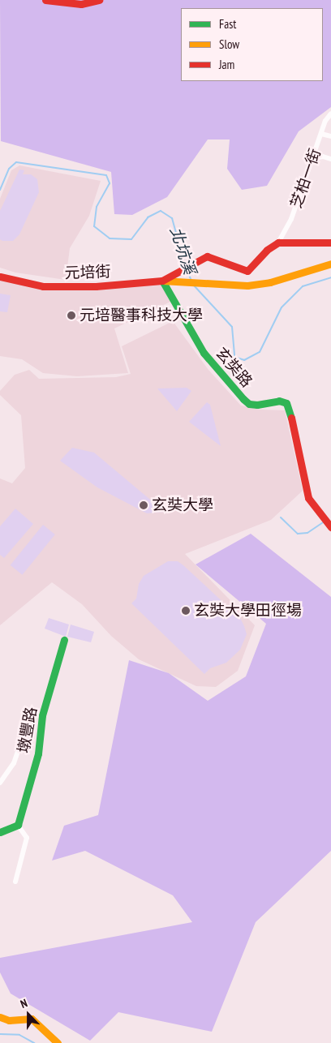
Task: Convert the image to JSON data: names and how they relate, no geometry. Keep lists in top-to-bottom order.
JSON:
{
  "streets": {
    "street": [
      "芝柏一街",
      "元培街",
      "玄奘路",
      "墩豐路"
    ]
  },
  "crossings": [
    ["芝柏一街", "元培街"],
    ["元培街", "玄奘路"]
  ],
  "water": ["北坑溪"],
  "places": ["元培醫事科技大學", "玄奘大學", "玄奘大學田徑場"],
  "legend": ["Fast", "Slow", "Jam"],
  "north": "top"
}
